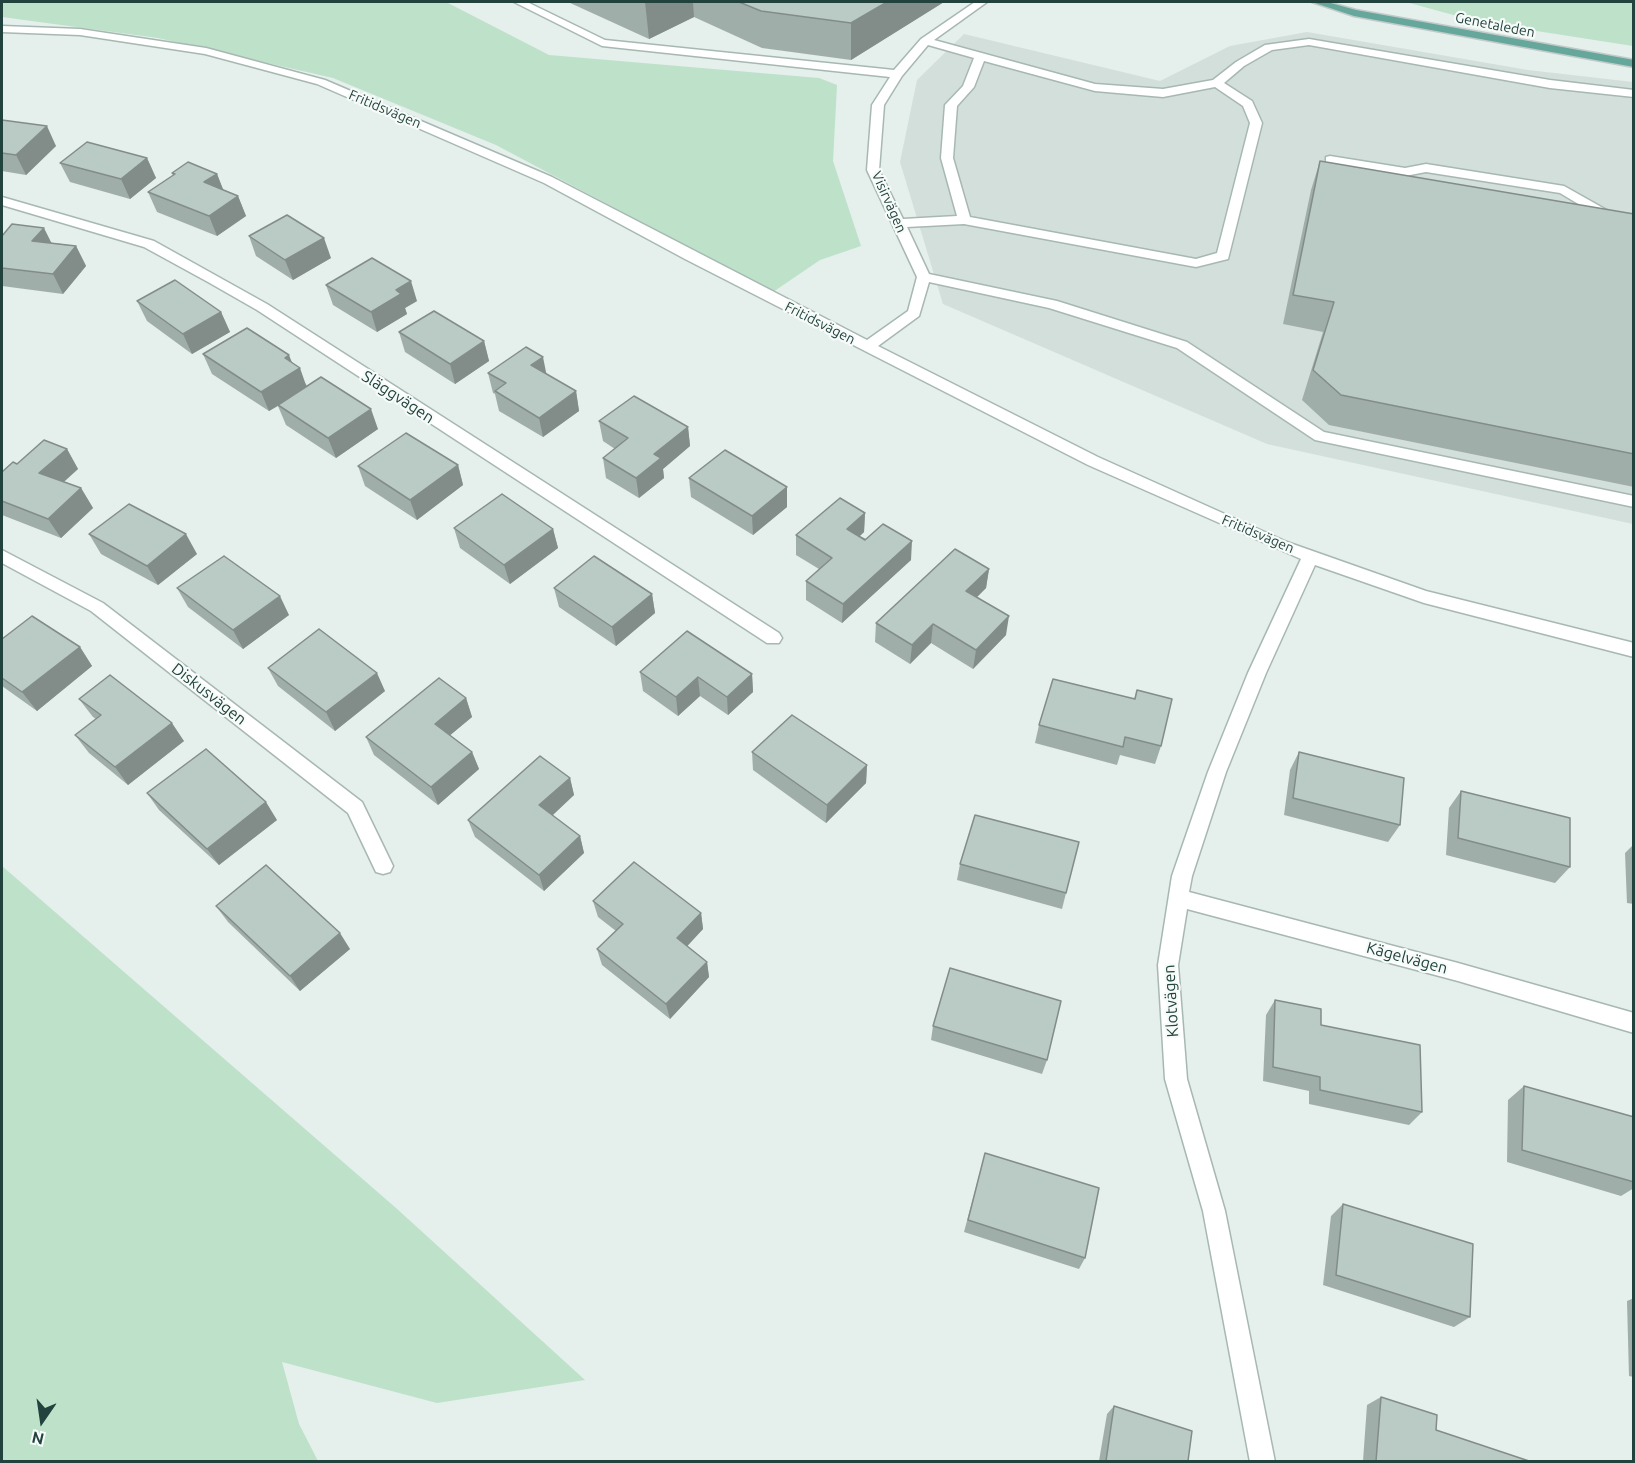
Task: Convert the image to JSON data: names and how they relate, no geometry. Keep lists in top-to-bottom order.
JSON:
{
  "streets": {
    "main road": ["Genetaleden"],
    "street": [
      "Fritidsvägen",
      "Visirvägen",
      "Släggvägen",
      "Diskusvägen",
      "Kägelvägen",
      "Klotvägen"
    ]
  },
  "crossings": [
    ["Fritidsvägen", "Klotvägen"],
    ["Kägelvägen", "Klotvägen"]
  ],
  "north": "bottom"
}
